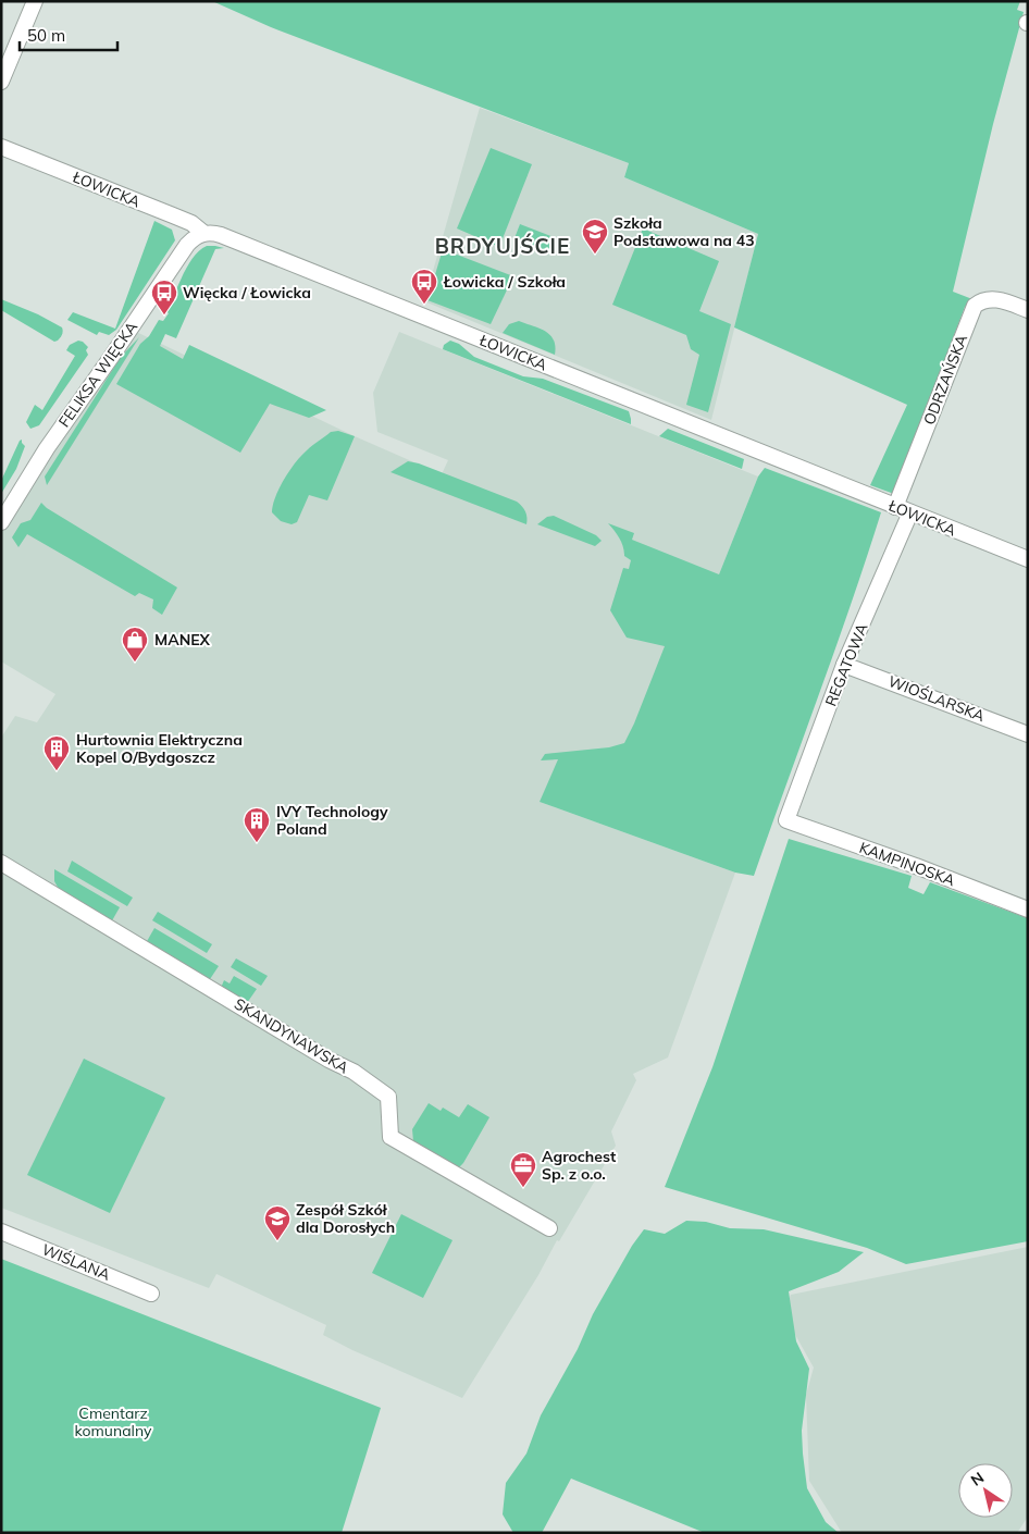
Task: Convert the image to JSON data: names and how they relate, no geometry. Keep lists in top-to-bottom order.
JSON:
{
  "streets": {
    "street": [
      "ŁOWICKA",
      "FELIKSA WIĘCKA",
      "ODRZAŃSKA",
      "REGATOWA",
      "WIOŚLARSKA",
      "KAMPINOSKA",
      "SKANDYNAWSKA",
      "WIŚLANA"
    ]
  },
  "crossings": [
    ["ŁOWICKA", "FELIKSA WIĘCKA"],
    ["ŁOWICKA", "ODRZAŃSKA"],
    ["ŁOWICKA", "REGATOWA"],
    ["REGATOWA", "WIOŚLARSKA"],
    ["REGATOWA", "KAMPINOSKA"]
  ],
  "districts": ["BRDYUJŚCIE"],
  "parks": ["Cmentarz komunalny"],
  "places": {
    "school or university": ["Szkoła Podstawowa na 43", "Zespół Szkół dla Dorosłych"],
    "bus stop": ["Łowicka / Szkoła", "Więcka / Łowicka"],
    "shop": ["MANEX"],
    "building": ["Hurtownia Elektryczna Kopel O/Bydgoszcz", "IVY Technology Poland"],
    "office": ["Agrochest Sp. z o.o."]
  },
  "scale_bar": "50 m",
  "north": "top left"
}
